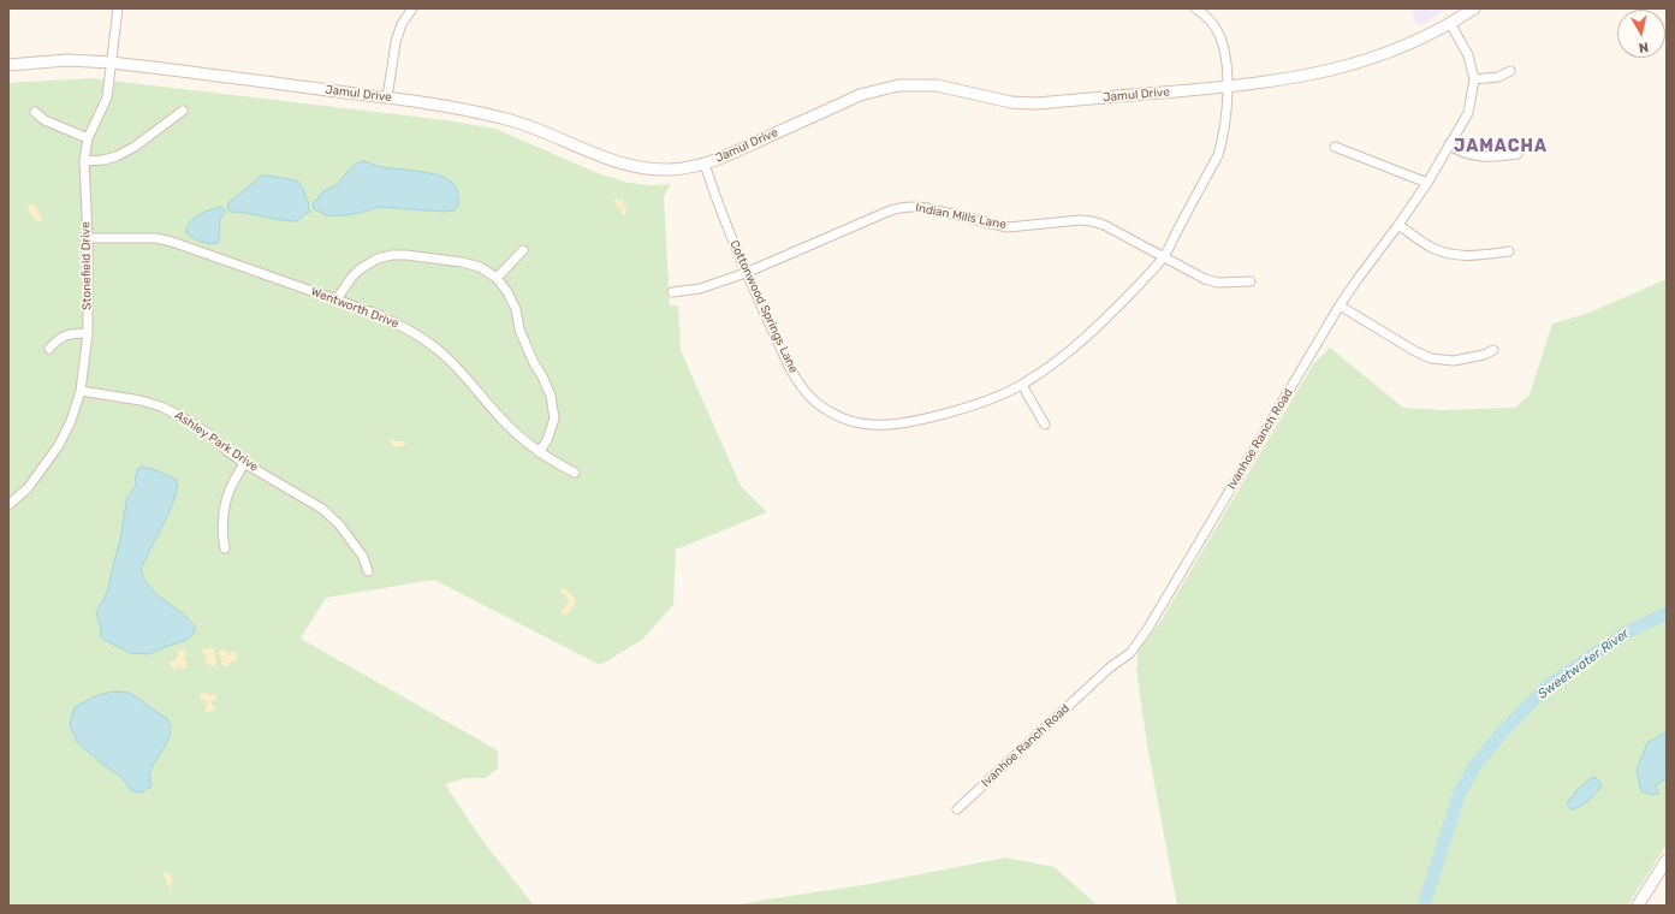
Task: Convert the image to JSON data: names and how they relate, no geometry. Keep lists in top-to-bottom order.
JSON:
{
  "streets": {
    "street": [
      "Jamul Drive",
      "Indian Mills Lane",
      "Stonefield Drive",
      "Cottonwood Springs Lane",
      "Wentworth Drive",
      "Ivanhoe Ranch Road",
      "Ashley Park Drive"
    ]
  },
  "crossings": [
    ["Jamul Drive", "Stonefield Drive"],
    ["Jamul Drive", "Cottonwood Springs Lane"],
    ["Jamul Drive", "Ivanhoe Ranch Road"],
    ["Indian Mills Lane", "Cottonwood Springs Lane"],
    ["Stonefield Drive", "Wentworth Drive"],
    ["Stonefield Drive", "Ashley Park Drive"]
  ],
  "districts": ["JAMACHA"],
  "water": ["Sweetwater River"],
  "north": "bottom"
}
